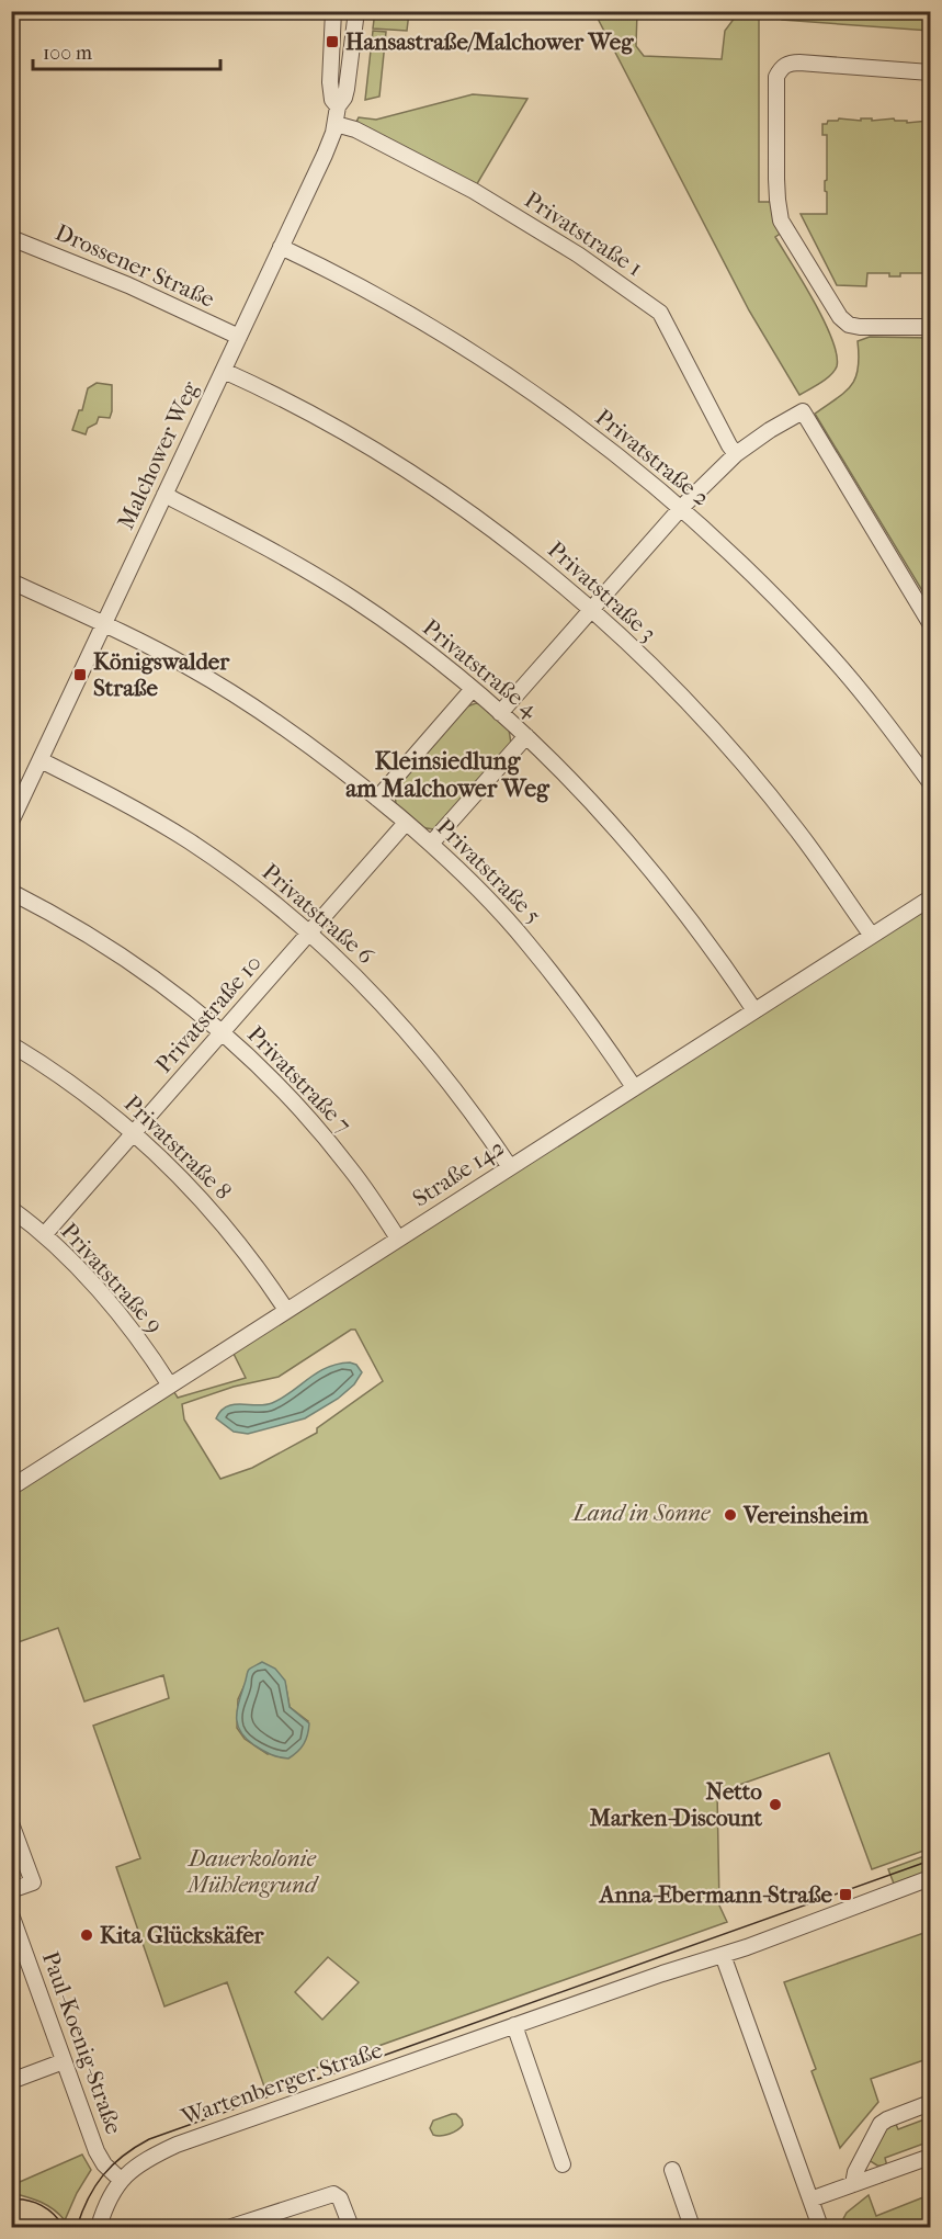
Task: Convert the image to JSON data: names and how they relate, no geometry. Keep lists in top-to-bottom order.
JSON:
{
  "streets": {
    "street": [
      "Privatstraße 1",
      "Drossener Straße",
      "Malchower Weg",
      "Privatstraße 2",
      "Privatstraße 3",
      "Privatstraße 4",
      "Privatstraße 5",
      "Privatstraße 6",
      "Privatstraße 10",
      "Privatstraße 7",
      "Privatstraße 8",
      "Straße 142",
      "Privatstraße 9",
      "Paul-Koenig-Straße",
      "Wartenberger Straße"
    ]
  },
  "crossings": [
    ["Privatstraße 1", "Malchower Weg"],
    ["Drossener Straße", "Malchower Weg"],
    ["Malchower Weg", "Privatstraße 2"],
    ["Malchower Weg", "Privatstraße 3"],
    ["Malchower Weg", "Privatstraße 4"],
    ["Malchower Weg", "Privatstraße 5"],
    ["Malchower Weg", "Privatstraße 6"],
    ["Privatstraße 3", "Straße 142"],
    ["Privatstraße 4", "Straße 142"],
    ["Privatstraße 5", "Privatstraße 10"],
    ["Privatstraße 5", "Straße 142"],
    ["Privatstraße 6", "Privatstraße 10"],
    ["Privatstraße 6", "Straße 142"],
    ["Privatstraße 10", "Privatstraße 7"],
    ["Privatstraße 10", "Privatstraße 8"],
    ["Privatstraße 10", "Privatstraße 9"],
    ["Privatstraße 7", "Straße 142"],
    ["Privatstraße 8", "Straße 142"],
    ["Straße 142", "Privatstraße 9"],
    ["Paul-Koenig-Straße", "Wartenberger Straße"]
  ],
  "districts": ["Kleinsiedlung am Malchower Weg"],
  "parks": ["Land in Sonne", "Dauerkolonie Mühlengrund"],
  "places": {
    "transit": ["Hansastraße/Malchower Weg", "Königswalder Straße", "Anna-Ebermann-Straße"],
    "other": ["Vereinsheim", "Netto Marken-Discount", "Kita Glückskäfer"]
  },
  "scale_bar": "100 m"
}
